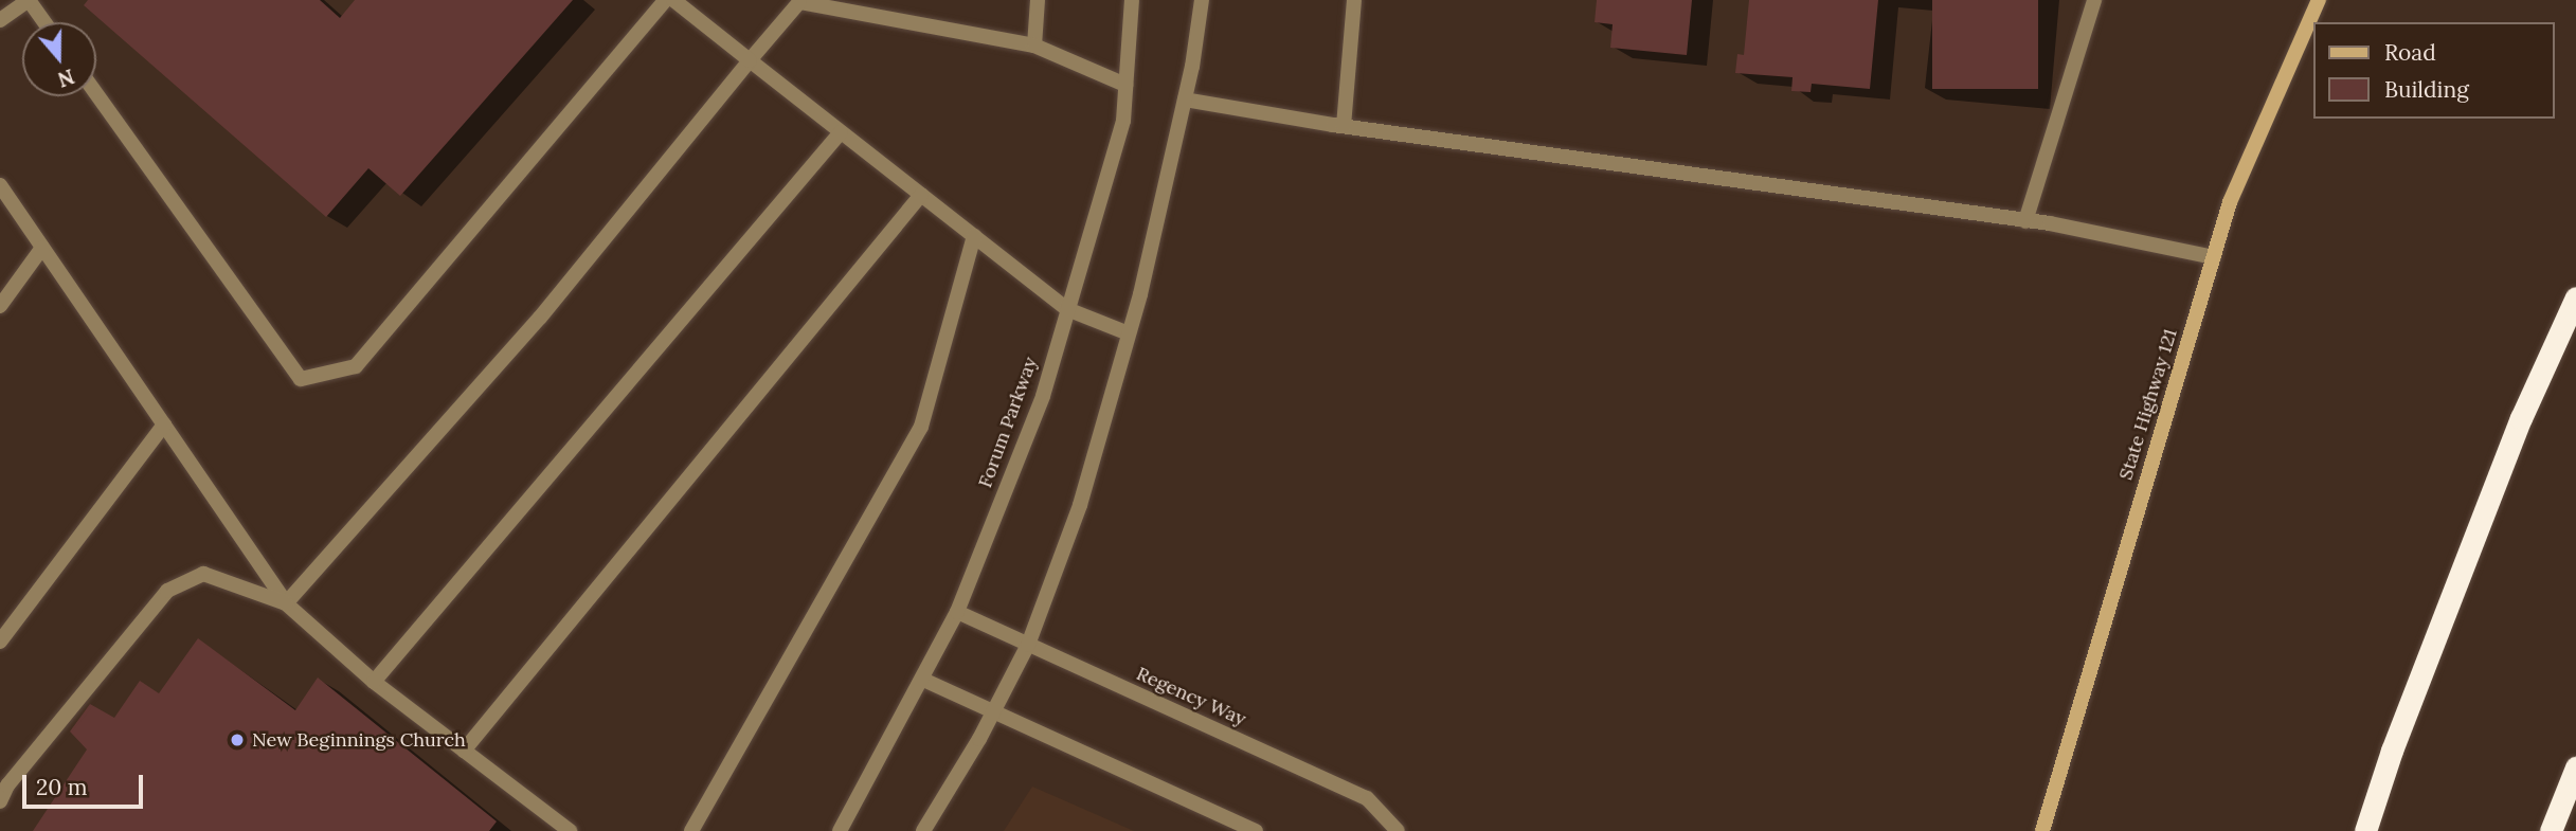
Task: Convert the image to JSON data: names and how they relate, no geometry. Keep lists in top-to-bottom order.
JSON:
{
  "streets": {
    "main road": ["State Highway 121"],
    "street": ["Forum Parkway", "Regency Way"]
  },
  "crossings": [
    ["Forum Parkway", "Regency Way"]
  ],
  "places": ["New Beginnings Church"],
  "legend": ["Road", "Building"],
  "scale_bar": "20 m",
  "north": "bottom"
}
